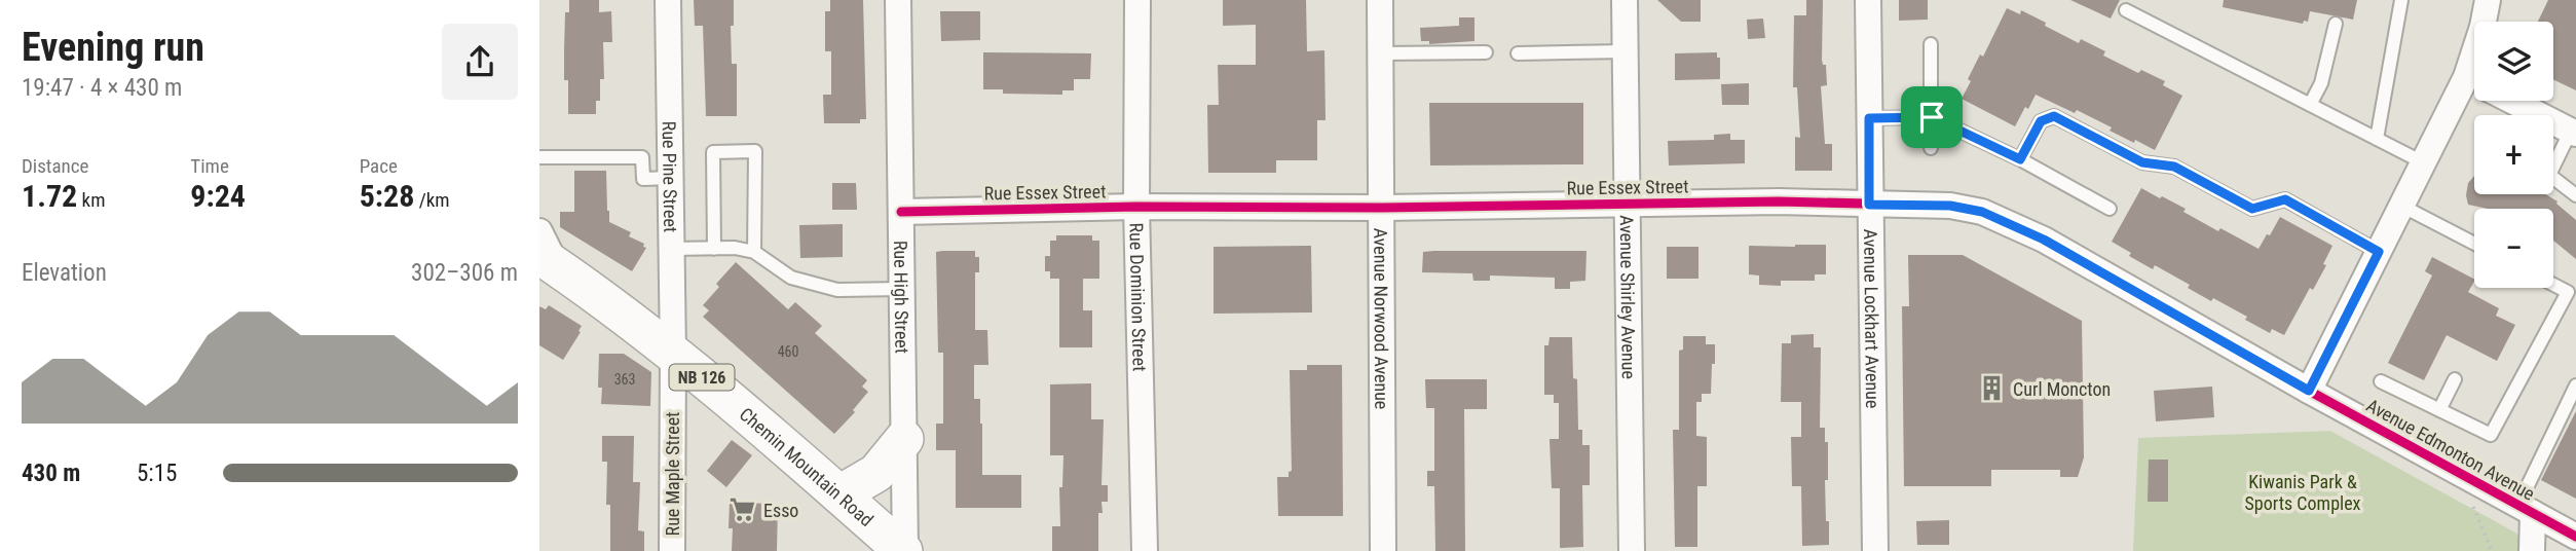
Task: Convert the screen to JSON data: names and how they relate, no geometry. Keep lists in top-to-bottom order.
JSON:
{
  "streets": {
    "main road": ["NB 126", "Chemin Mountain Road"],
    "street": [
      "Rue Pine Street",
      "Rue Essex Street",
      "Rue High Street",
      "Rue Dominion Street",
      "Avenue Shirley Avenue",
      "Avenue Norwood Avenue",
      "Avenue Lockhart Avenue",
      "Avenue Edmonton Avenue",
      "Rue Maple Street"
    ]
  },
  "crossings": [
    ["Rue Pine Street", "Chemin Mountain Road"],
    ["Rue Pine Street", "Rue Maple Street"],
    ["Rue Essex Street", "Rue High Street"],
    ["Rue Essex Street", "Rue Dominion Street"],
    ["Rue Essex Street", "Avenue Shirley Avenue"],
    ["Rue Essex Street", "Avenue Norwood Avenue"],
    ["Rue Essex Street", "Avenue Lockhart Avenue"],
    ["Rue Essex Street", "Avenue Edmonton Avenue"],
    ["Rue High Street", "Chemin Mountain Road"],
    ["Chemin Mountain Road", "Rue Maple Street"]
  ],
  "parks": ["Kiwanis Park & Sports Complex"],
  "places": {
    "building": ["Curl Moncton"],
    "supermarket": ["Esso"]
  },
  "house_numbers": ["460", "363"],
  "page": {
    "heading": ["Evening run", "19:47 · 4 × 430 m"],
    "map_buttons": ["+", "−"],
    "stats": [
      ["Distance", "1.72 km"],
      ["Time", "9:24"],
      ["Pace", "5:28 /km"]
    ],
    "chart": ["Elevation", "302–306 m"],
    "list": [
      {
        "name": "430 m",
        "note": "5:15"
      }
    ]
  }
}
